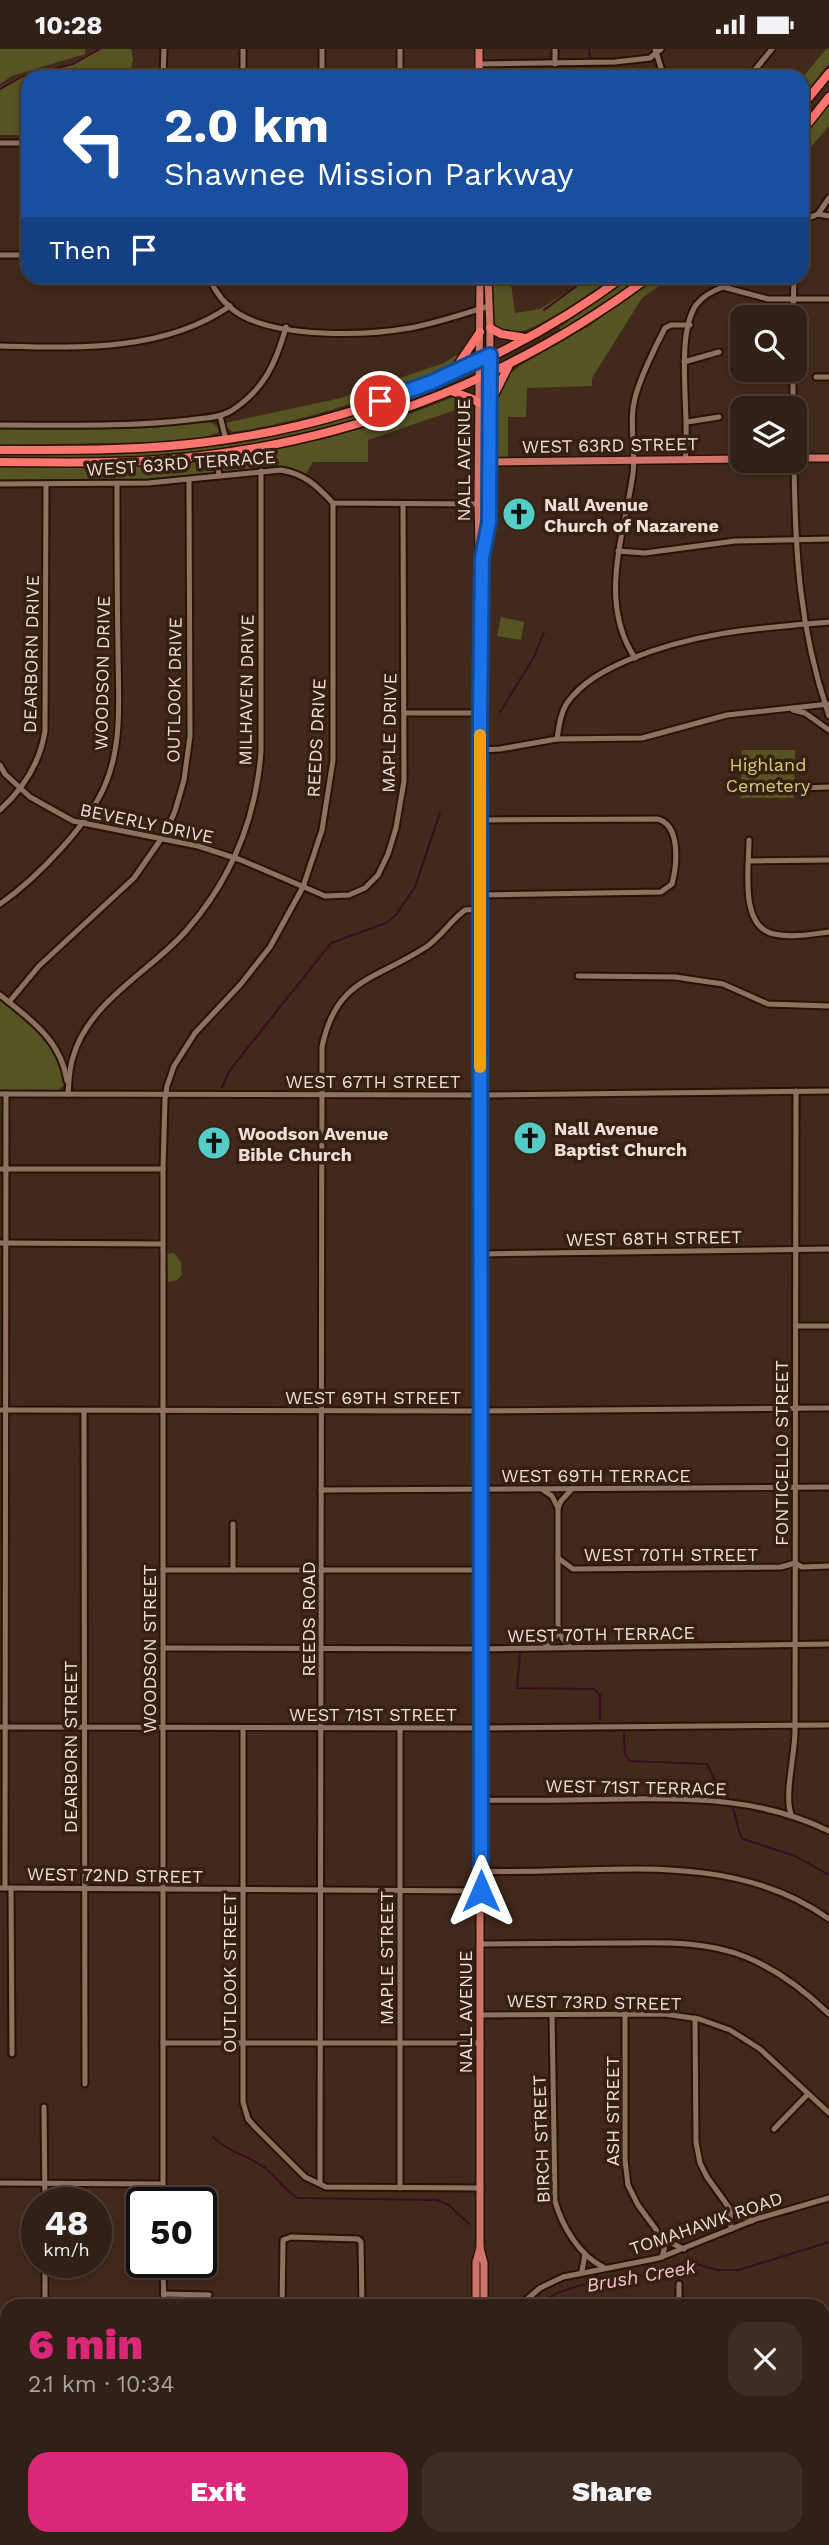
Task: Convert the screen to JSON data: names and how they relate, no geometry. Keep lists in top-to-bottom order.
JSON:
{
  "streets": {
    "main road": ["WEST 63RD STREET", "NALL AVENUE"],
    "street": [
      "WEST 63RD TERRACE",
      "DEARBORN DRIVE",
      "WOODSON DRIVE",
      "OUTLOOK DRIVE",
      "MILHAVEN DRIVE",
      "MAPLE DRIVE",
      "REEDS DRIVE",
      "BEVERLY DRIVE",
      "WEST 67TH STREET",
      "WEST 68TH STREET",
      "WEST 69TH STREET",
      "FONTICELLO STREET",
      "WEST 69TH TERRACE",
      "WEST 70TH STREET",
      "REEDS ROAD",
      "WEST 70TH TERRACE",
      "WOODSON STREET",
      "WEST 71ST STREET",
      "DEARBORN STREET",
      "WEST 71ST TERRACE",
      "WEST 72ND STREET",
      "MAPLE STREET",
      "OUTLOOK STREET",
      "WEST 73RD STREET",
      "ASH STREET",
      "BIRCH STREET",
      "TOMAHAWK ROAD"
    ]
  },
  "crossings": [
    ["WEST 63RD STREET", "NALL AVENUE"],
    ["NALL AVENUE", "WEST 67TH STREET"],
    ["NALL AVENUE", "WEST 68TH STREET"],
    ["NALL AVENUE", "WEST 69TH STREET"],
    ["NALL AVENUE", "WEST 69TH TERRACE"],
    ["NALL AVENUE", "REEDS ROAD"],
    ["NALL AVENUE", "WEST 70TH TERRACE"],
    ["NALL AVENUE", "WEST 71ST STREET"],
    ["NALL AVENUE", "WEST 71ST TERRACE"],
    ["NALL AVENUE", "WEST 72ND STREET"],
    ["NALL AVENUE", "WEST 73RD STREET"],
    ["WEST 63RD TERRACE", "DEARBORN DRIVE"],
    ["WEST 63RD TERRACE", "WOODSON DRIVE"],
    ["WEST 63RD TERRACE", "OUTLOOK DRIVE"],
    ["WEST 63RD TERRACE", "MILHAVEN DRIVE"],
    ["WEST 63RD TERRACE", "REEDS DRIVE"],
    ["DEARBORN DRIVE", "BEVERLY DRIVE"],
    ["WOODSON DRIVE", "BEVERLY DRIVE"],
    ["OUTLOOK DRIVE", "BEVERLY DRIVE"],
    ["MILHAVEN DRIVE", "BEVERLY DRIVE"],
    ["MILHAVEN DRIVE", "WEST 67TH STREET"],
    ["MAPLE DRIVE", "REEDS DRIVE"],
    ["MAPLE DRIVE", "BEVERLY DRIVE"],
    ["REEDS DRIVE", "BEVERLY DRIVE"],
    ["REEDS DRIVE", "WEST 67TH STREET"],
    ["REEDS DRIVE", "WOODSON STREET"],
    ["WEST 67TH STREET", "FONTICELLO STREET"],
    ["WEST 67TH STREET", "REEDS ROAD"],
    ["WEST 67TH STREET", "WOODSON STREET"],
    ["WEST 68TH STREET", "FONTICELLO STREET"],
    ["WEST 69TH STREET", "FONTICELLO STREET"],
    ["WEST 69TH STREET", "REEDS ROAD"],
    ["WEST 69TH STREET", "WOODSON STREET"],
    ["WEST 69TH STREET", "DEARBORN STREET"],
    ["FONTICELLO STREET", "WEST 69TH TERRACE"],
    ["FONTICELLO STREET", "WEST 70TH STREET"],
    ["FONTICELLO STREET", "WEST 70TH TERRACE"],
    ["FONTICELLO STREET", "WEST 71ST STREET"],
    ["FONTICELLO STREET", "WEST 71ST TERRACE"],
    ["WEST 69TH TERRACE", "REEDS ROAD"],
    ["REEDS ROAD", "WEST 70TH TERRACE"],
    ["REEDS ROAD", "WEST 71ST STREET"],
    ["REEDS ROAD", "WEST 72ND STREET"],
    ["REEDS ROAD", "OUTLOOK STREET"],
    ["WEST 70TH TERRACE", "WOODSON STREET"],
    ["WOODSON STREET", "WEST 71ST STREET"],
    ["WOODSON STREET", "WEST 72ND STREET"],
    ["WEST 71ST STREET", "DEARBORN STREET"],
    ["WEST 71ST STREET", "MAPLE STREET"],
    ["WEST 71ST STREET", "OUTLOOK STREET"],
    ["DEARBORN STREET", "WEST 72ND STREET"],
    ["WEST 72ND STREET", "MAPLE STREET"],
    ["WEST 72ND STREET", "OUTLOOK STREET"],
    ["WEST 73RD STREET", "ASH STREET"],
    ["WEST 73RD STREET", "BIRCH STREET"],
    ["ASH STREET", "TOMAHAWK ROAD"],
    ["BIRCH STREET", "TOMAHAWK ROAD"]
  ],
  "water": ["Brush Creek"],
  "parks": ["Highland Cemetery"],
  "places": {
    "church": ["Nall Avenue Church of Nazarene", "Nall Avenue Baptist Church", "Woodson Avenue Bible Church"]
  },
  "page": {
    "status": "10:28",
    "turn": ["2.0 km", "Shawnee Mission Parkway"],
    "then": "Then",
    "speed": "48 km/h",
    "limit": "50",
    "heading": ["6 min", "2.1 km · 10:34"],
    "buttons": ["Exit", "Share"]
  }
}
